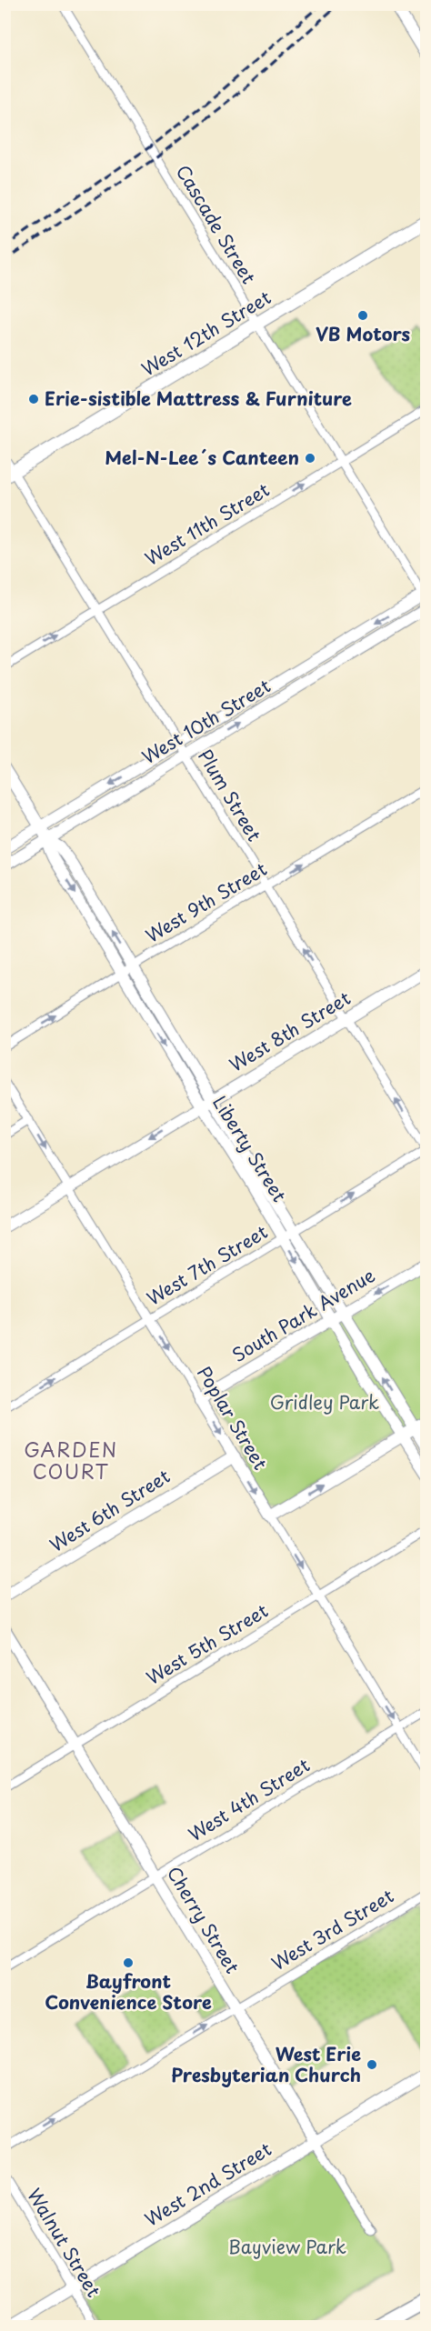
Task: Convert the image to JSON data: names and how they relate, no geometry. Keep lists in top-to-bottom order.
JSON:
{
  "streets": {
    "main road": ["West 12th Street"],
    "street": [
      "Cascade Street",
      "West 11th Street",
      "West 10th Street",
      "Plum Street",
      "West 9th Street",
      "West 8th Street",
      "Liberty Street",
      "West 7th Street",
      "South Park Avenue",
      "Poplar Street",
      "West 6th Street",
      "West 5th Street",
      "West 4th Street",
      "Cherry Street",
      "West 3rd Street",
      "West 2nd Street",
      "Walnut Street"
    ]
  },
  "crossings": [
    ["Cascade Street", "West 12th Street"],
    ["Cascade Street", "West 11th Street"],
    ["Cascade Street", "West 10th Street"],
    ["West 12th Street", "Plum Street"],
    ["West 11th Street", "Plum Street"],
    ["West 10th Street", "Plum Street"],
    ["West 10th Street", "Liberty Street"],
    ["Plum Street", "West 9th Street"],
    ["Plum Street", "West 8th Street"],
    ["Plum Street", "West 7th Street"],
    ["West 9th Street", "Liberty Street"],
    ["West 8th Street", "Liberty Street"],
    ["West 8th Street", "Poplar Street"],
    ["Liberty Street", "West 7th Street"],
    ["Liberty Street", "South Park Avenue"],
    ["West 7th Street", "Poplar Street"],
    ["South Park Avenue", "Poplar Street"],
    ["Poplar Street", "West 6th Street"],
    ["Poplar Street", "West 5th Street"],
    ["Poplar Street", "West 4th Street"],
    ["West 5th Street", "Cherry Street"],
    ["West 4th Street", "Cherry Street"],
    ["Cherry Street", "West 3rd Street"],
    ["Cherry Street", "West 2nd Street"],
    ["West 2nd Street", "Walnut Street"]
  ],
  "one_way": [
    "West 11th Street",
    "Plum Street",
    "West 9th Street",
    "West 7th Street",
    "South Park Avenue",
    "Poplar Street",
    "West 3rd Street"
  ],
  "districts": ["GARDEN COURT"],
  "parks": ["Gridley Park", "Bayview Park"],
  "places": [
    "VB Motors",
    "Erie-sistible Mattress & Furniture",
    "Mel-N-Lee´s Canteen",
    "Bayfront Convenience Store",
    "West Erie Presbyterian Church"
  ]
}
